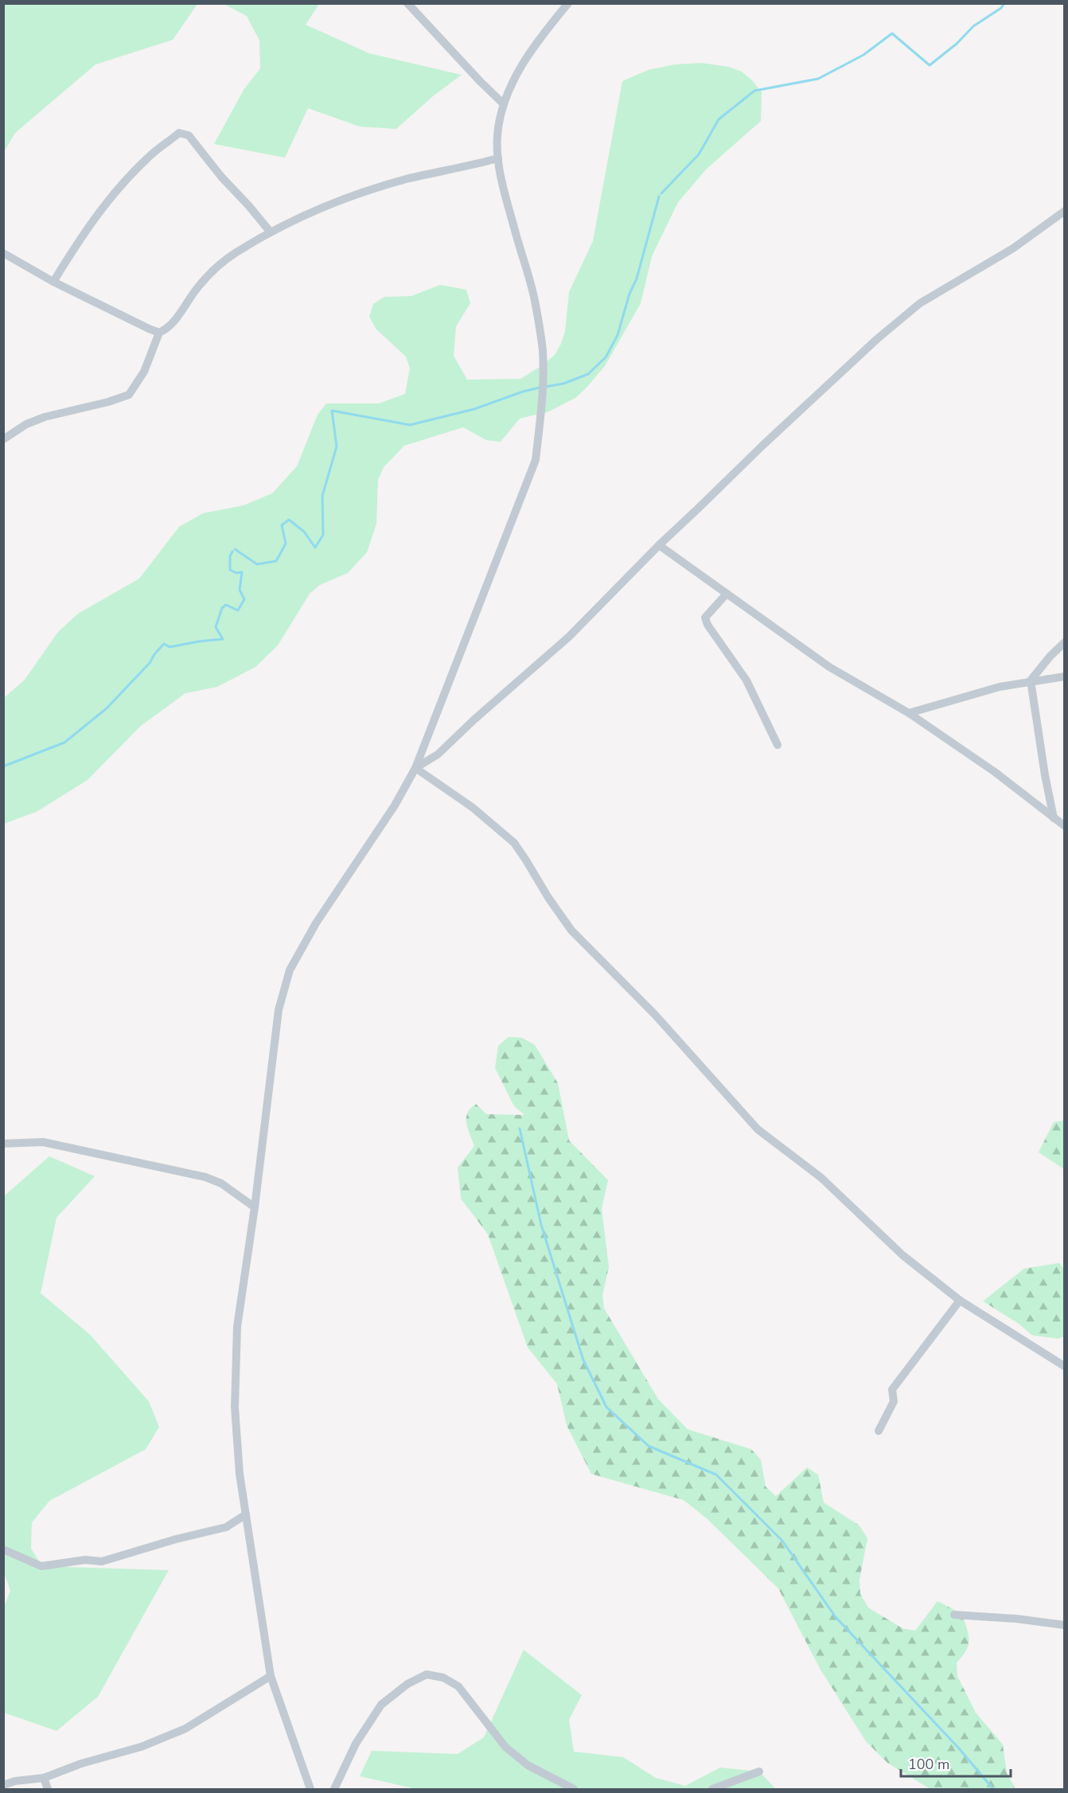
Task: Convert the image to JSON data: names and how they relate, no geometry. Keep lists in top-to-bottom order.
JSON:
{
  "scale_bar": "100 m"
}
